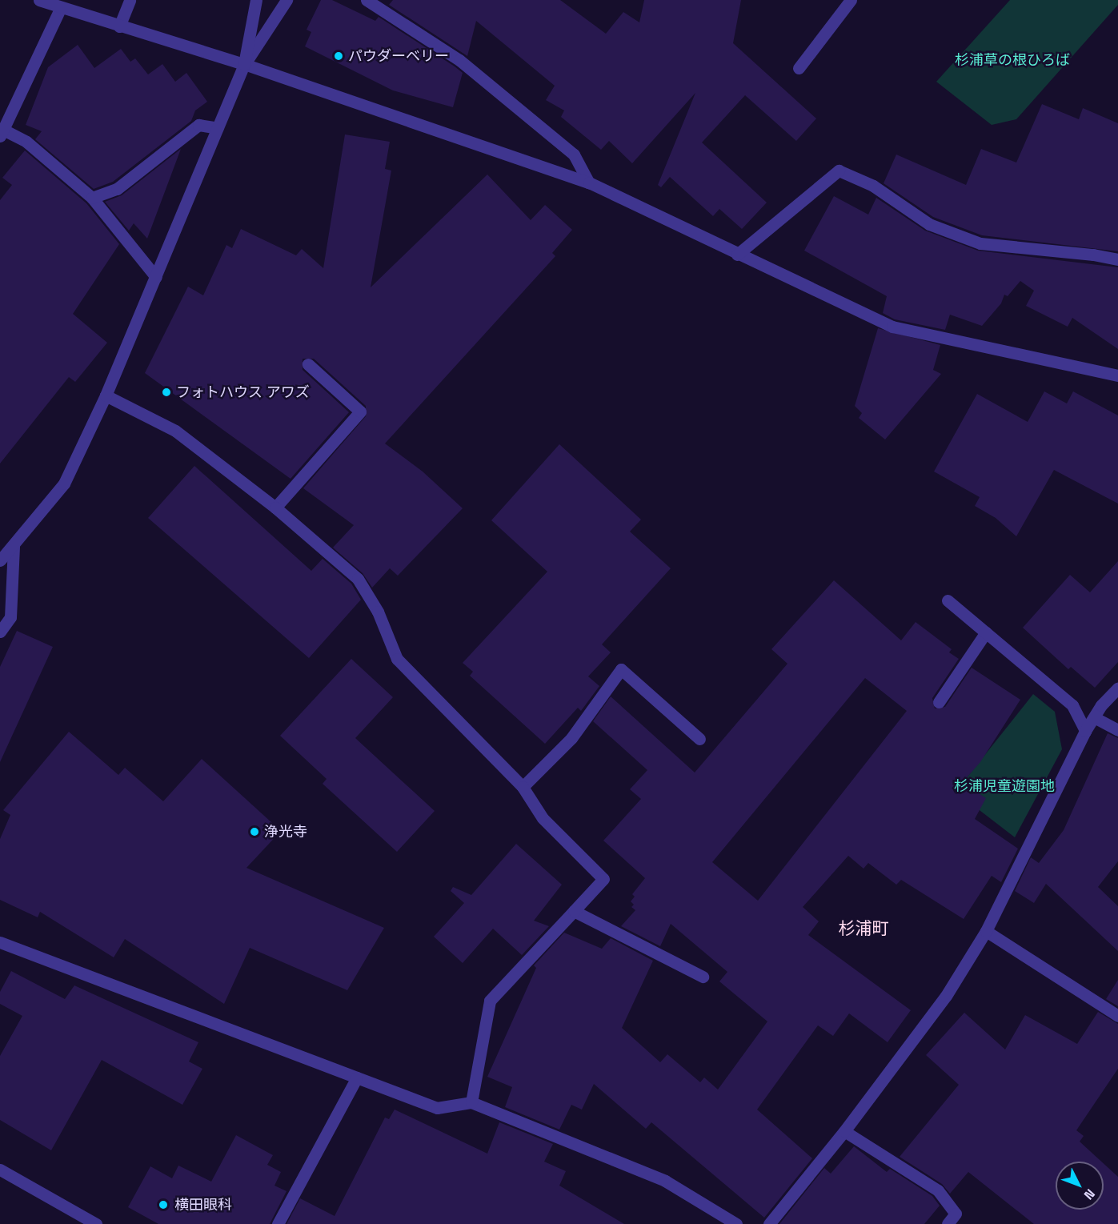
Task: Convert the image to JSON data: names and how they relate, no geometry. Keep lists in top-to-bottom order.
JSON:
{
  "districts": ["杉浦町"],
  "parks": ["杉浦草の根ひろば", "杉浦児童遊園地"],
  "places": [
    "パウダーベリー",
    "フォトハウス アワズ",
    "浄光寺",
    "横田眼科"
  ],
  "north": "bottom right"
}
